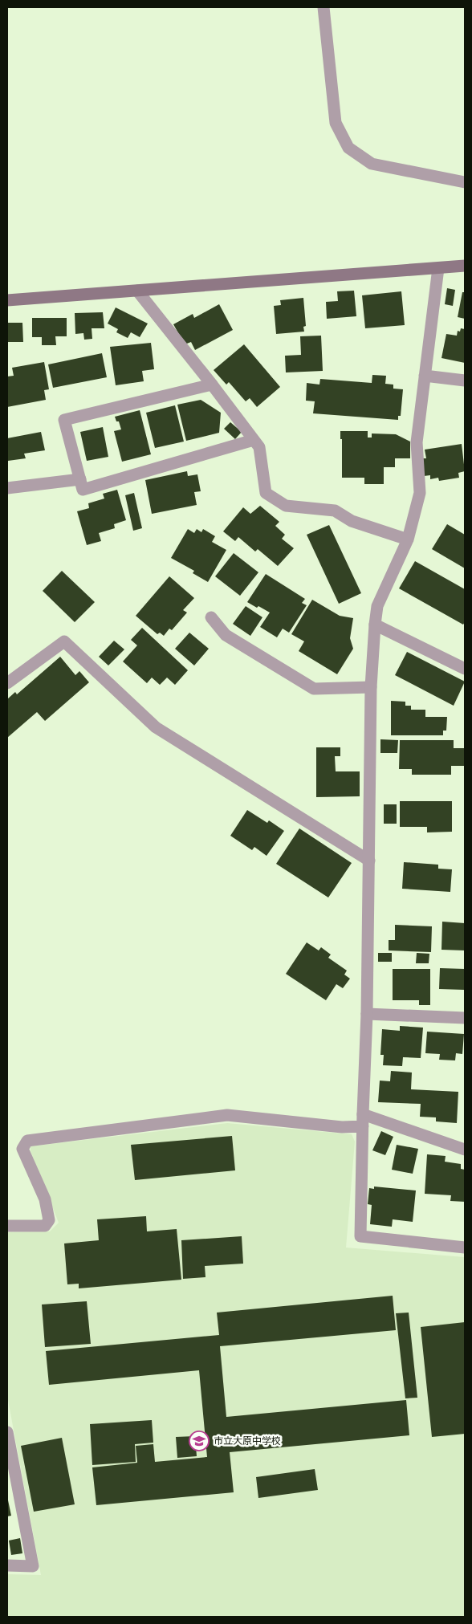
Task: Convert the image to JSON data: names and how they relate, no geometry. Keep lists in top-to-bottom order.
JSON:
{
  "places": {
    "school or university": ["市立大原中学校"]
  }
}
